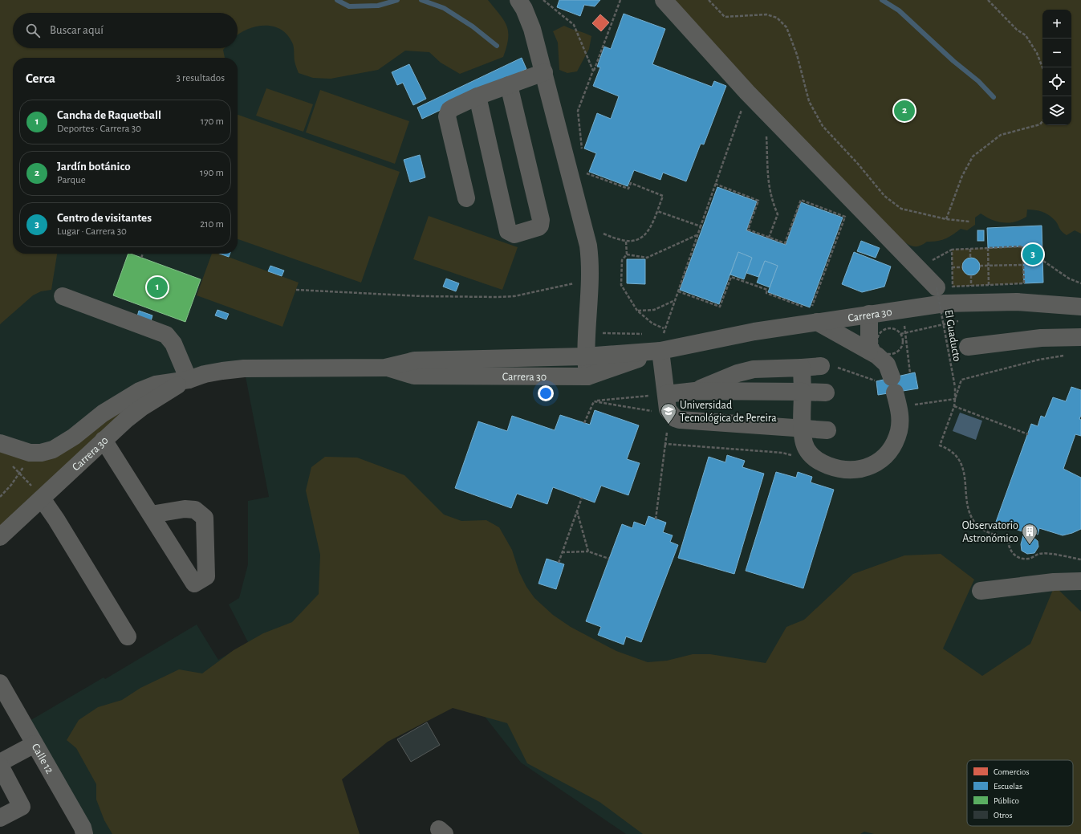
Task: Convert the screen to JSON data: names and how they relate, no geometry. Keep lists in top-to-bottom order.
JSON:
{
  "streets": {
    "street": ["Carrera 30", "Calle 12"],
    "path": ["El Guaducto"]
  },
  "places": {
    "school or university": ["Universidad Tecnológica de Pereira"],
    "building": ["Observatorio Astronómico"]
  },
  "legend": [
    "Comercios",
    "Escuelas",
    "Público",
    "Otros"
  ],
  "page": {
    "map_buttons": ["+", "−"],
    "search": "Buscar aquí",
    "heading": ["Cerca", "3 resultados"],
    "pins": ["2", "3", "1"],
    "list": [
      {
        "mark": "1",
        "name": "Cancha de Raquetball",
        "note": "Deportes · Carrera 30",
        "value": "170 m"
      },
      {
        "mark": "2",
        "name": "Jardín botánico",
        "note": "Parque",
        "value": "190 m"
      },
      {
        "mark": "3",
        "name": "Centro de visitantes",
        "note": "Lugar · Carrera 30",
        "value": "210 m"
      }
    ]
  }
}
